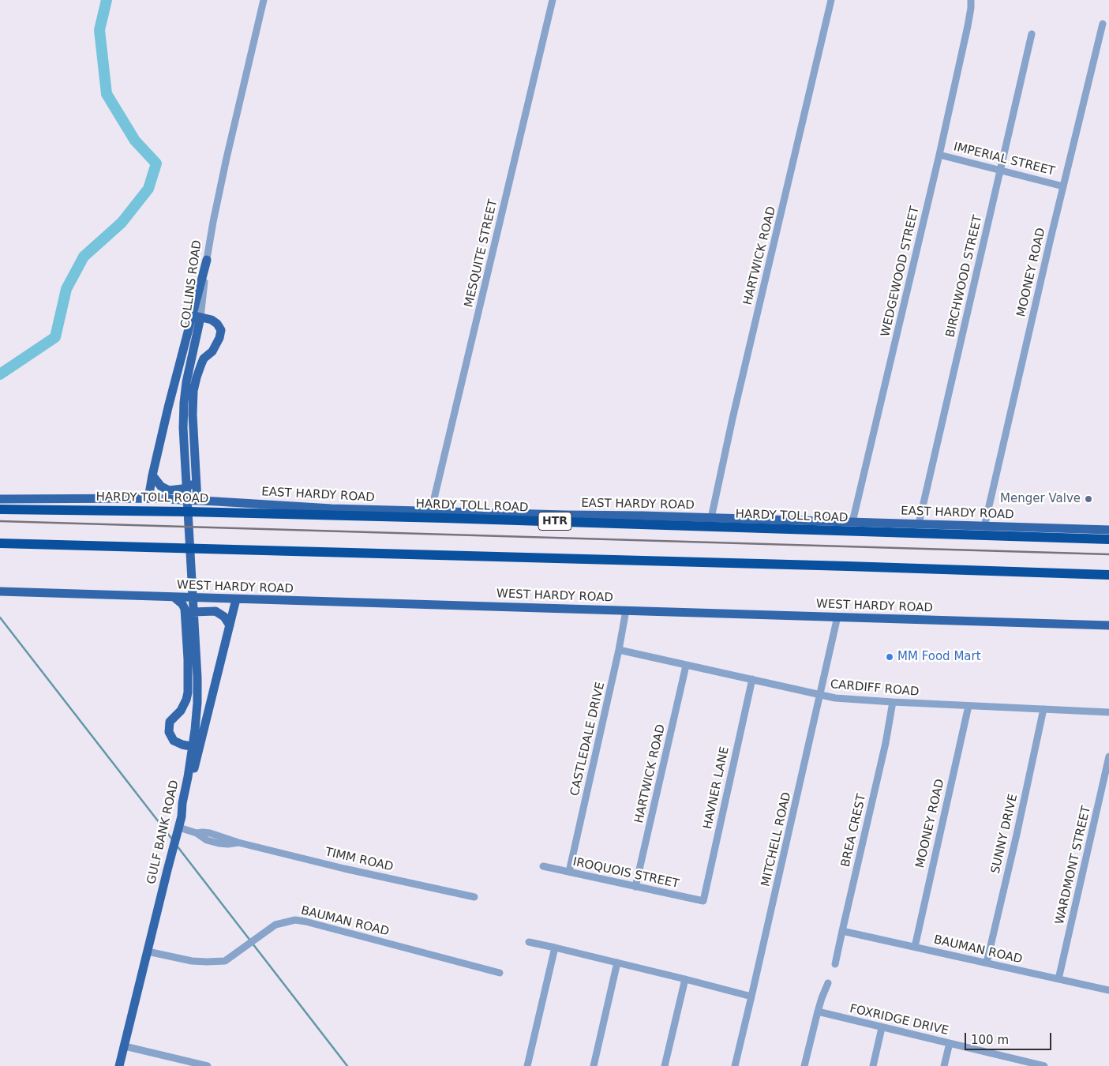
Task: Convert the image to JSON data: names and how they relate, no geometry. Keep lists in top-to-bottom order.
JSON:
{
  "streets": {
    "highway": ["HARDY TOLL ROAD", "HTR"],
    "main road": [
      "COLLINS ROAD",
      "EAST HARDY ROAD",
      "WEST HARDY ROAD",
      "GULF BANK ROAD"
    ],
    "street": [
      "IMPERIAL STREET",
      "MESQUITE STREET",
      "HARTWICK ROAD",
      "WEDGEWOOD STREET",
      "MOONEY ROAD",
      "BIRCHWOOD STREET",
      "CARDIFF ROAD",
      "CASTLEDALE DRIVE",
      "HAVNER LANE",
      "BREA CREST",
      "SUNNY DRIVE",
      "MITCHELL ROAD",
      "TIMM ROAD",
      "WARDMONT STREET",
      "IROQUOIS STREET",
      "BAUMAN ROAD",
      "FOXRIDGE DRIVE"
    ]
  },
  "crossings": [
    ["IMPERIAL STREET", "WEDGEWOOD STREET"],
    ["IMPERIAL STREET", "MOONEY ROAD"],
    ["IMPERIAL STREET", "BIRCHWOOD STREET"],
    ["MESQUITE STREET", "EAST HARDY ROAD"],
    ["HARTWICK ROAD", "EAST HARDY ROAD"],
    ["HARTWICK ROAD", "CARDIFF ROAD"],
    ["HARTWICK ROAD", "IROQUOIS STREET"],
    ["WEDGEWOOD STREET", "EAST HARDY ROAD"],
    ["MOONEY ROAD", "EAST HARDY ROAD"],
    ["MOONEY ROAD", "CARDIFF ROAD"],
    ["MOONEY ROAD", "BAUMAN ROAD"],
    ["BIRCHWOOD STREET", "EAST HARDY ROAD"],
    ["COLLINS ROAD", "GULF BANK ROAD"],
    ["WEST HARDY ROAD", "CASTLEDALE DRIVE"],
    ["WEST HARDY ROAD", "MITCHELL ROAD"],
    ["CARDIFF ROAD", "CASTLEDALE DRIVE"],
    ["CARDIFF ROAD", "HAVNER LANE"],
    ["CARDIFF ROAD", "BREA CREST"],
    ["CARDIFF ROAD", "SUNNY DRIVE"],
    ["CARDIFF ROAD", "MITCHELL ROAD"],
    ["CASTLEDALE DRIVE", "IROQUOIS STREET"],
    ["HAVNER LANE", "IROQUOIS STREET"],
    ["BREA CREST", "BAUMAN ROAD"],
    ["GULF BANK ROAD", "TIMM ROAD"],
    ["GULF BANK ROAD", "BAUMAN ROAD"],
    ["SUNNY DRIVE", "BAUMAN ROAD"],
    ["WARDMONT STREET", "BAUMAN ROAD"]
  ],
  "places": ["Menger Valve", "MM Food Mart"],
  "scale_bar": "100 m"
}
